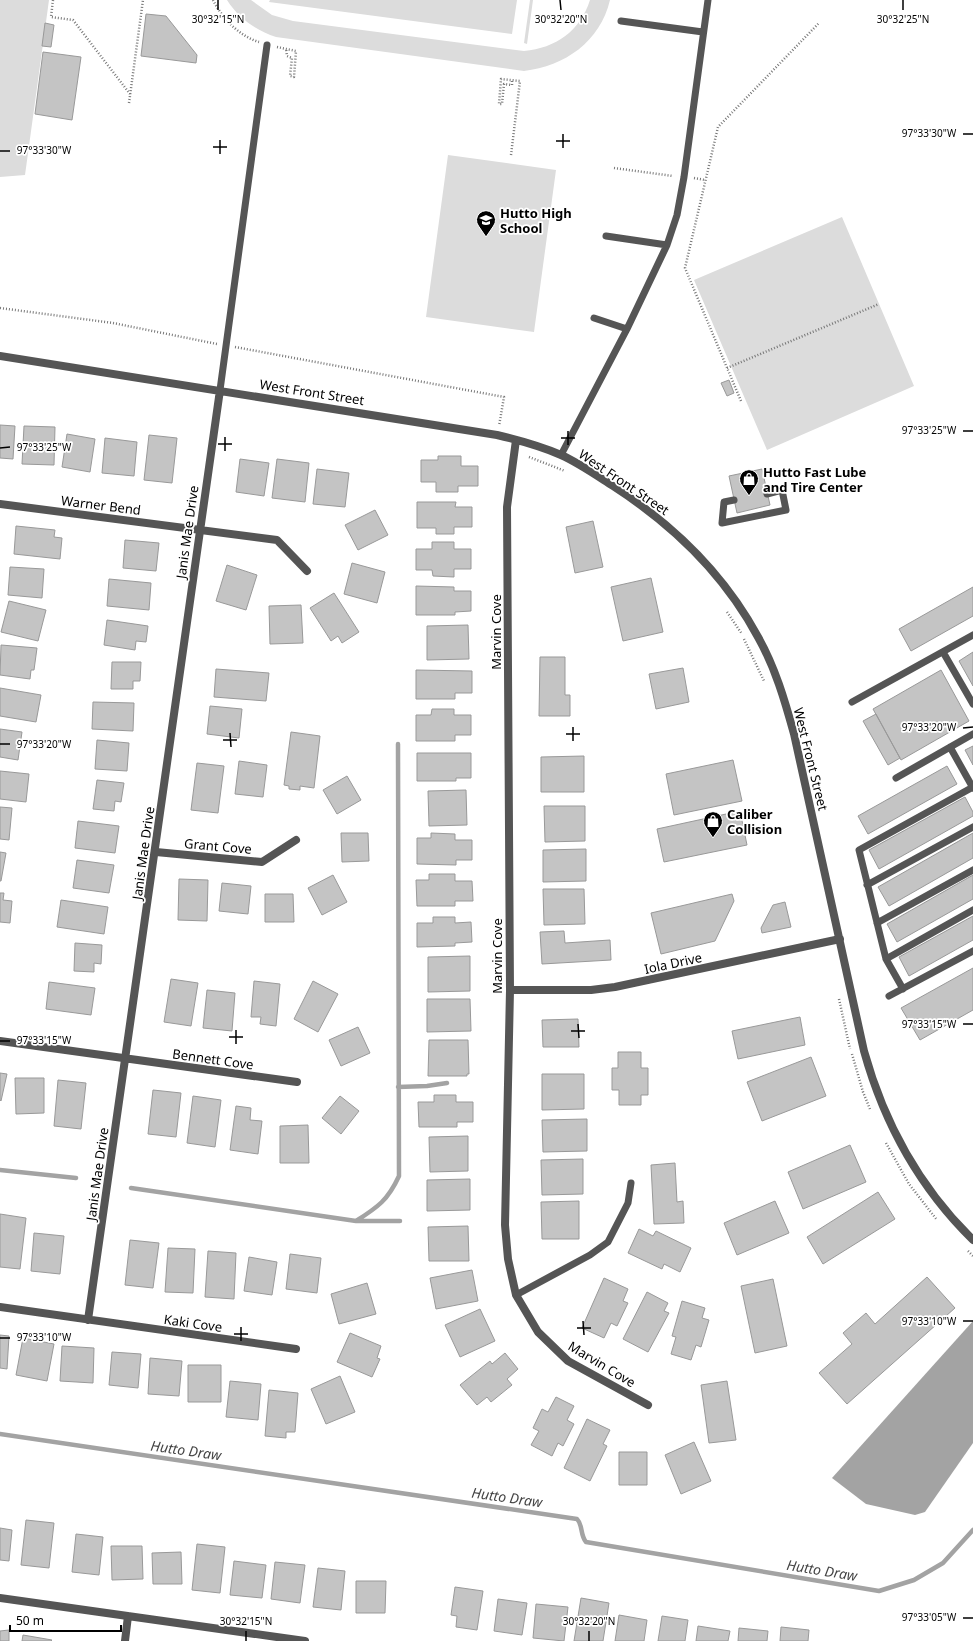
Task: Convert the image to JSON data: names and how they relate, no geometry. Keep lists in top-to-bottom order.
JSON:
{
  "streets": {
    "street": [
      "West Front Street",
      "Warner Bend",
      "Janis Mae Drive",
      "Marvin Cove",
      "Grant Cove",
      "Iola Drive",
      "Bennett Cove",
      "Kaki Cove"
    ]
  },
  "crossings": [
    ["West Front Street", "Janis Mae Drive"],
    ["West Front Street", "Marvin Cove"],
    ["West Front Street", "Iola Drive"],
    ["Warner Bend", "Janis Mae Drive"],
    ["Janis Mae Drive", "Grant Cove"],
    ["Janis Mae Drive", "Bennett Cove"],
    ["Janis Mae Drive", "Kaki Cove"],
    ["Marvin Cove", "Iola Drive"]
  ],
  "water": ["Hutto Draw"],
  "places": {
    "school or university": ["Hutto High School"],
    "shop": ["Hutto Fast Lube and Tire Center", "Caliber Collision"]
  },
  "scale_bar": "50 m",
  "coordinates": [
    "30°32'15\"N",
    "30°32'20\"N",
    "30°32'25\"N",
    "97°33'30\"W",
    "97°33'25\"W",
    "97°33'20\"W",
    "97°33'15\"W",
    "97°33'10\"W",
    "97°33'05\"W"
  ]
}
